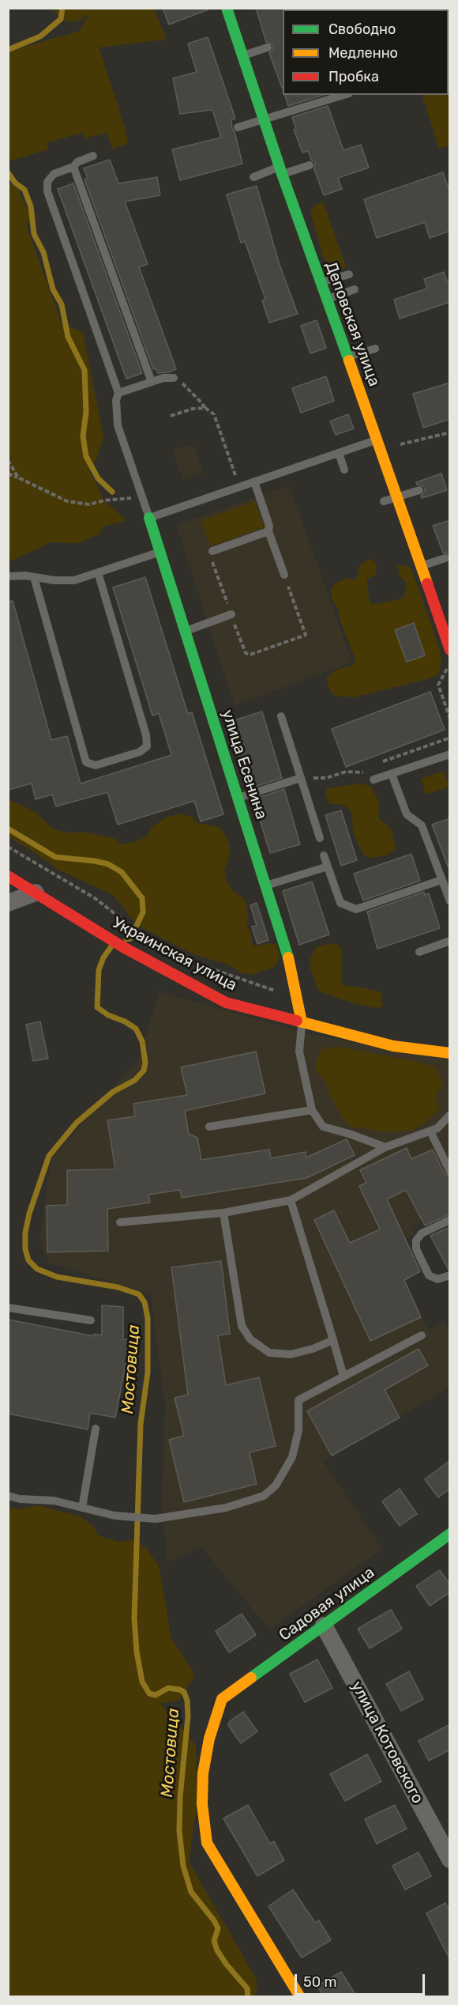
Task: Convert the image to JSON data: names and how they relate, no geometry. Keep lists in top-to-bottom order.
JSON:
{
  "streets": {
    "street": [
      "Деповская улица",
      "улица Есенина",
      "Украинская улица",
      "Садовая улица",
      "улица Котовского"
    ]
  },
  "crossings": [
    ["улица Есенина", "Украинская улица"],
    ["Садовая улица", "улица Котовского"]
  ],
  "water": ["Мостовица"],
  "legend": ["Свободно", "Медленно", "Пробка"],
  "scale_bar": "50 m"
}
